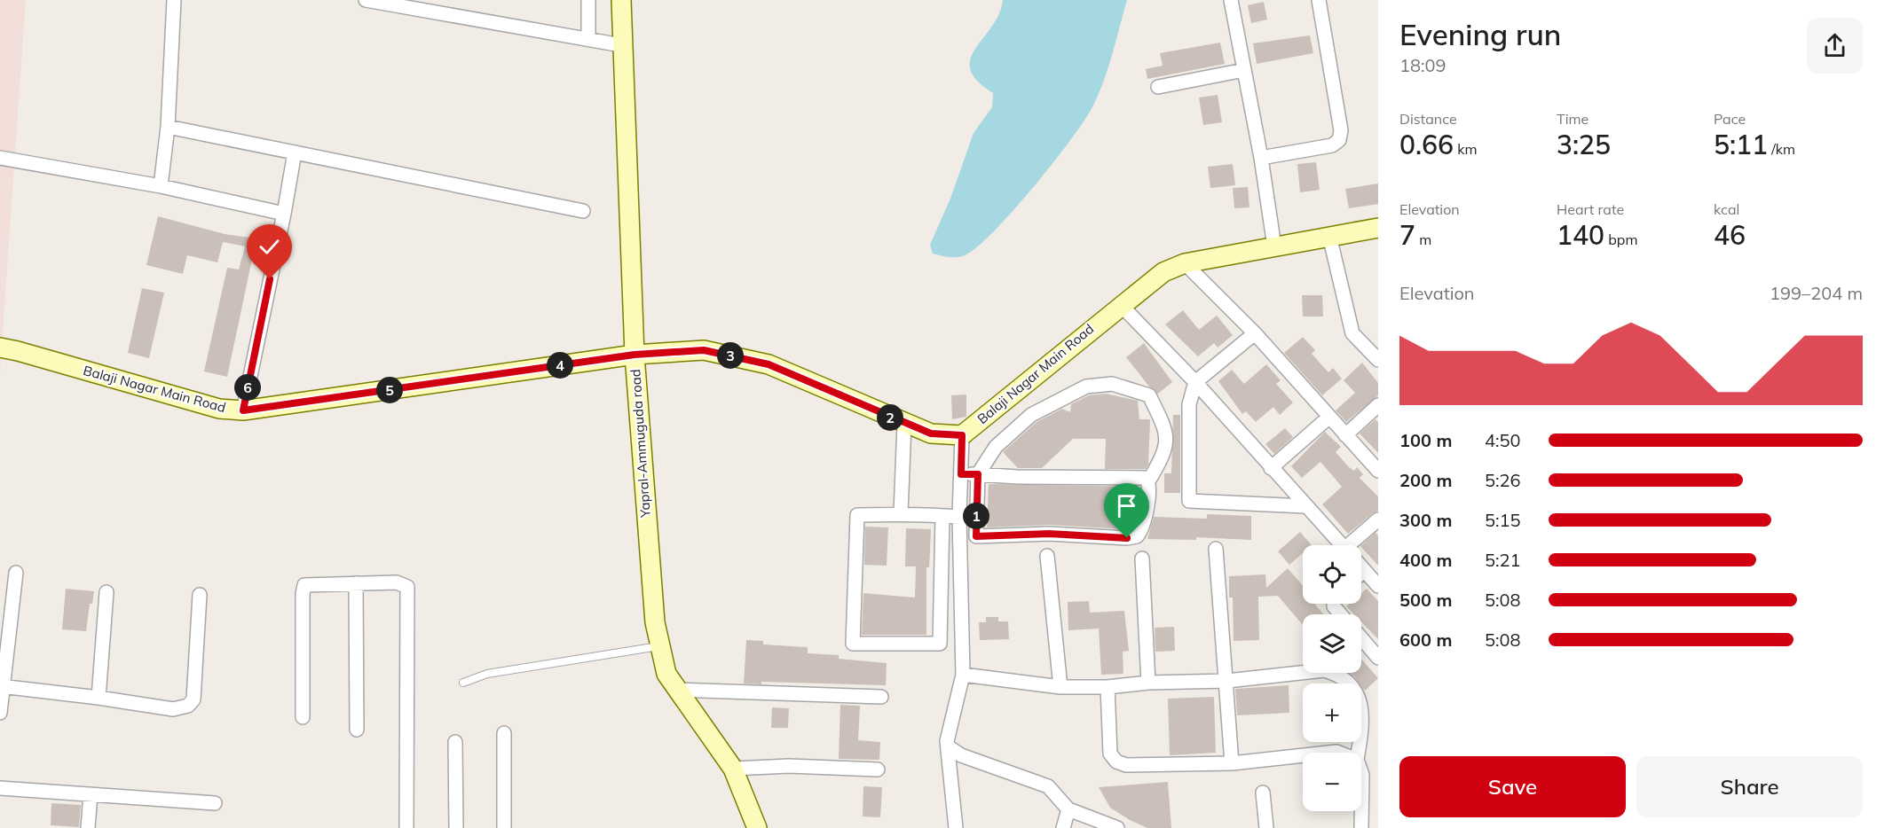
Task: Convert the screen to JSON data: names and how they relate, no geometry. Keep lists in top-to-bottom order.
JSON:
{
  "streets": {
    "street": ["Balaji Nagar Main Road", "Yapral-Ammuguda road"]
  },
  "crossings": [
    ["Balaji Nagar Main Road", "Yapral-Ammuguda road"]
  ],
  "page": {
    "heading": ["Evening run", "18:09"],
    "stats": [
      ["Distance", "0.66 km"],
      ["Time", "3:25"],
      ["Pace", "5:11 /km"],
      ["Elevation", "7 m"],
      ["Heart rate", "140 bpm"],
      ["kcal", "46"]
    ],
    "chart": ["Elevation", "199–204 m"],
    "pins": [
      "3",
      "4",
      "6",
      "5",
      "2",
      "1"
    ],
    "list": [
      {
        "name": "100 m",
        "note": "4:50"
      },
      {
        "name": "200 m",
        "note": "5:26"
      },
      {
        "name": "300 m",
        "note": "5:15"
      },
      {
        "name": "400 m",
        "note": "5:21"
      },
      {
        "name": "500 m",
        "note": "5:08"
      },
      {
        "name": "600 m",
        "note": "5:08"
      }
    ],
    "map_buttons": ["+", "−"],
    "buttons": ["Save", "Share"]
  }
}
